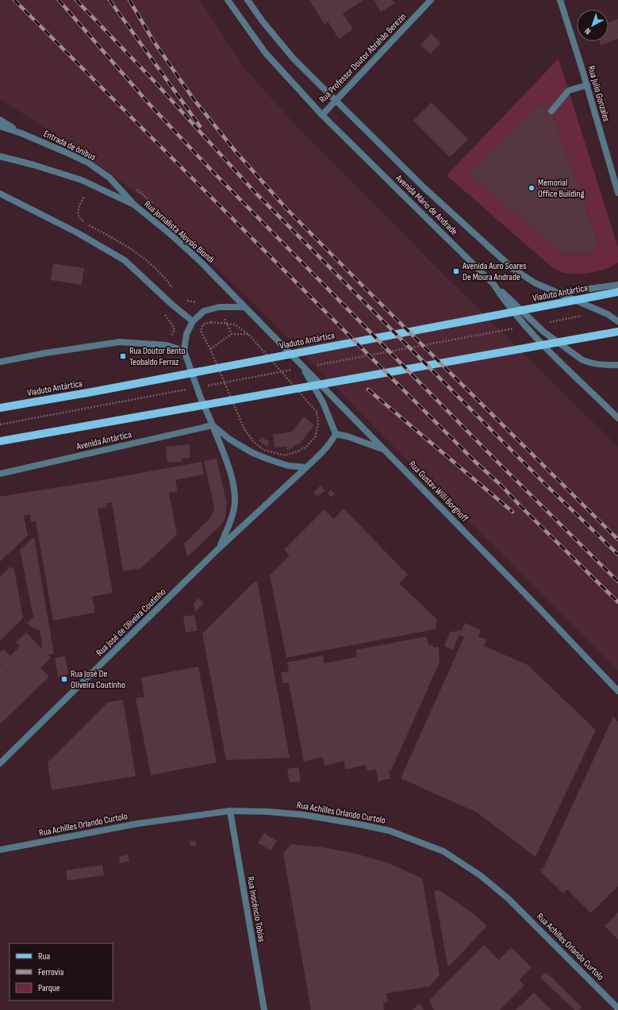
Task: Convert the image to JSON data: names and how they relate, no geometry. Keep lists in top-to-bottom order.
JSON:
{
  "streets": {
    "main road": ["Viaduto Antártica"],
    "street": [
      "Rua Professor Doutor Abrahão Berezin",
      "Rua Julio Gonzales",
      "Entrada de ônibus",
      "Avenida Mário de Andrade",
      "Rua Jornalista Aloysio Biondi",
      "Avenida Antártica",
      "Rua Gustav Willi Borghoff",
      "Rua José de Oliveira Coutinho",
      "Rua Achilles Orlando Curtolo",
      "Rua Inocêncio Tobias"
    ]
  },
  "crossings": [
    ["Rua Professor Doutor Abrahão Berezin", "Avenida Mário de Andrade"],
    ["Entrada de ônibus", "Rua Jornalista Aloysio Biondi"],
    ["Rua Jornalista Aloysio Biondi", "Rua Gustav Willi Borghoff"],
    ["Avenida Antártica", "Rua José de Oliveira Coutinho"],
    ["Rua Achilles Orlando Curtolo", "Rua Inocêncio Tobias"]
  ],
  "places": {
    "other": ["Memorial Office Building"],
    "transit": ["Avenida Auro Soares De Moura Andrade", "Rua Doutor Bento Teobaldo Ferraz", "Rua José De Oliveira Coutinho"]
  },
  "legend": ["Rua", "Ferrovia", "Parque"],
  "north": "bottom left"
}
